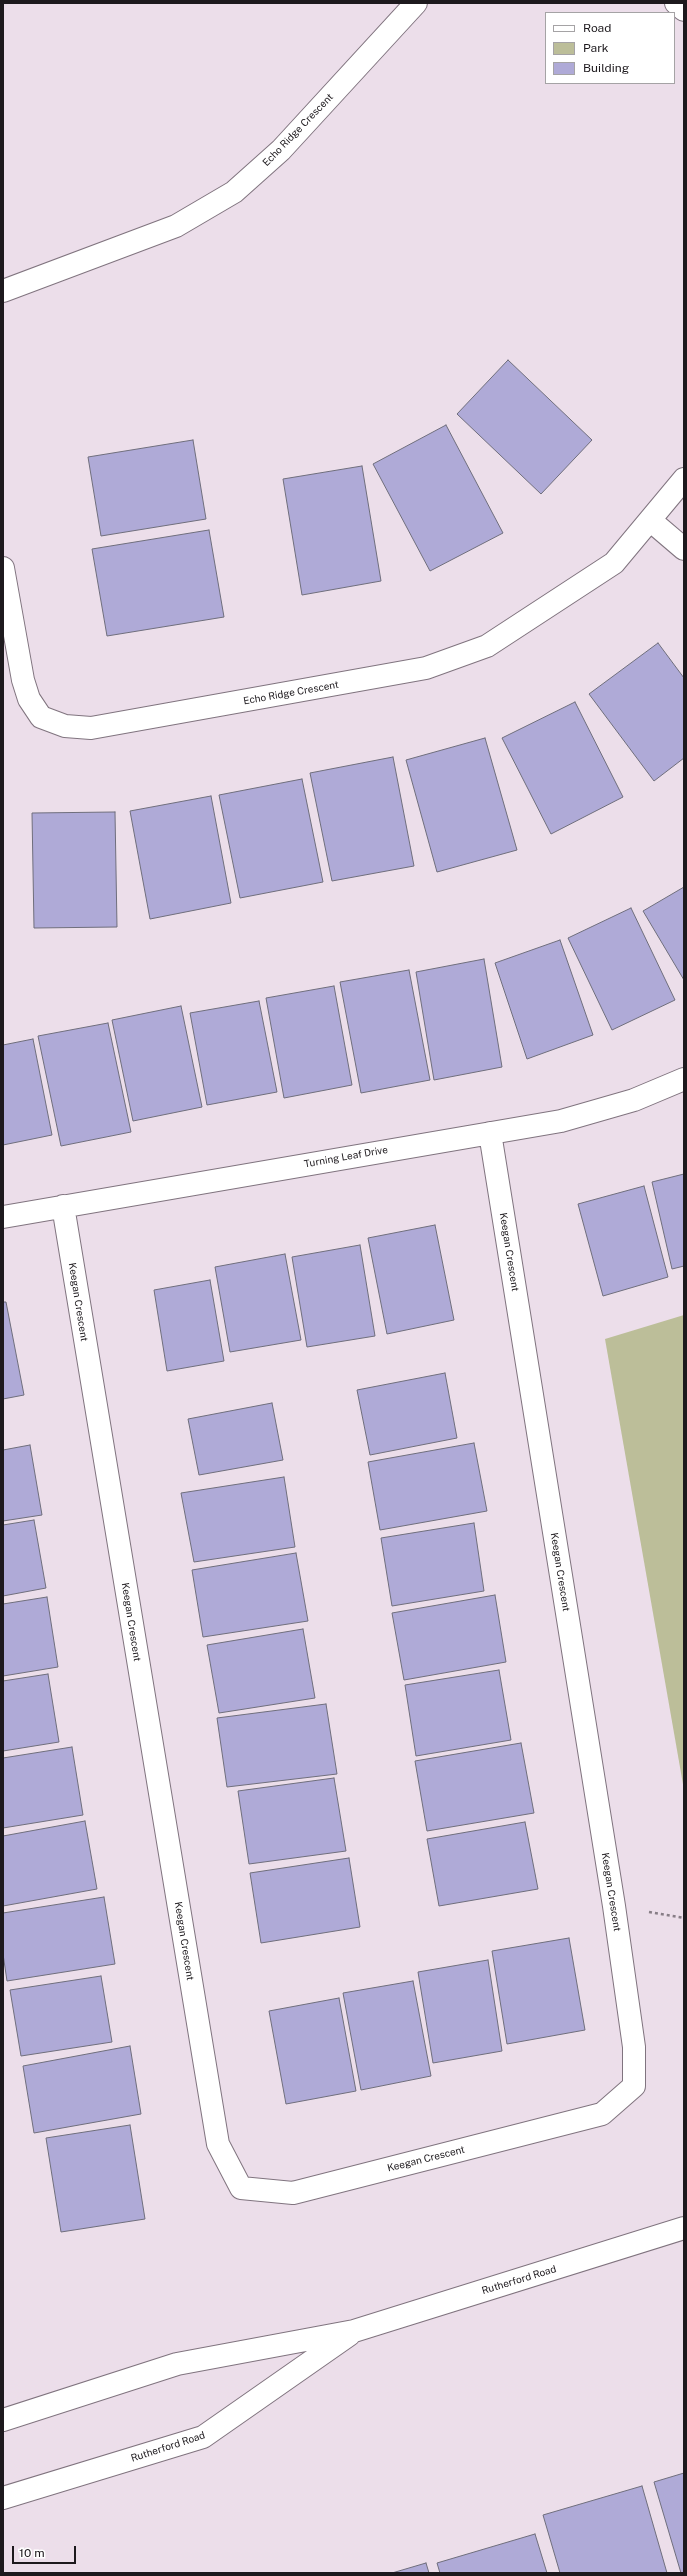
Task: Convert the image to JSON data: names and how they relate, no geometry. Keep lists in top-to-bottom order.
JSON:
{
  "streets": {
    "street": [
      "Echo Ridge Crescent",
      "Turning Leaf Drive",
      "Keegan Crescent",
      "Rutherford Road"
    ]
  },
  "crossings": [
    ["Turning Leaf Drive", "Keegan Crescent"]
  ],
  "legend": ["Road", "Park", "Building"],
  "scale_bar": "10 m"
}
